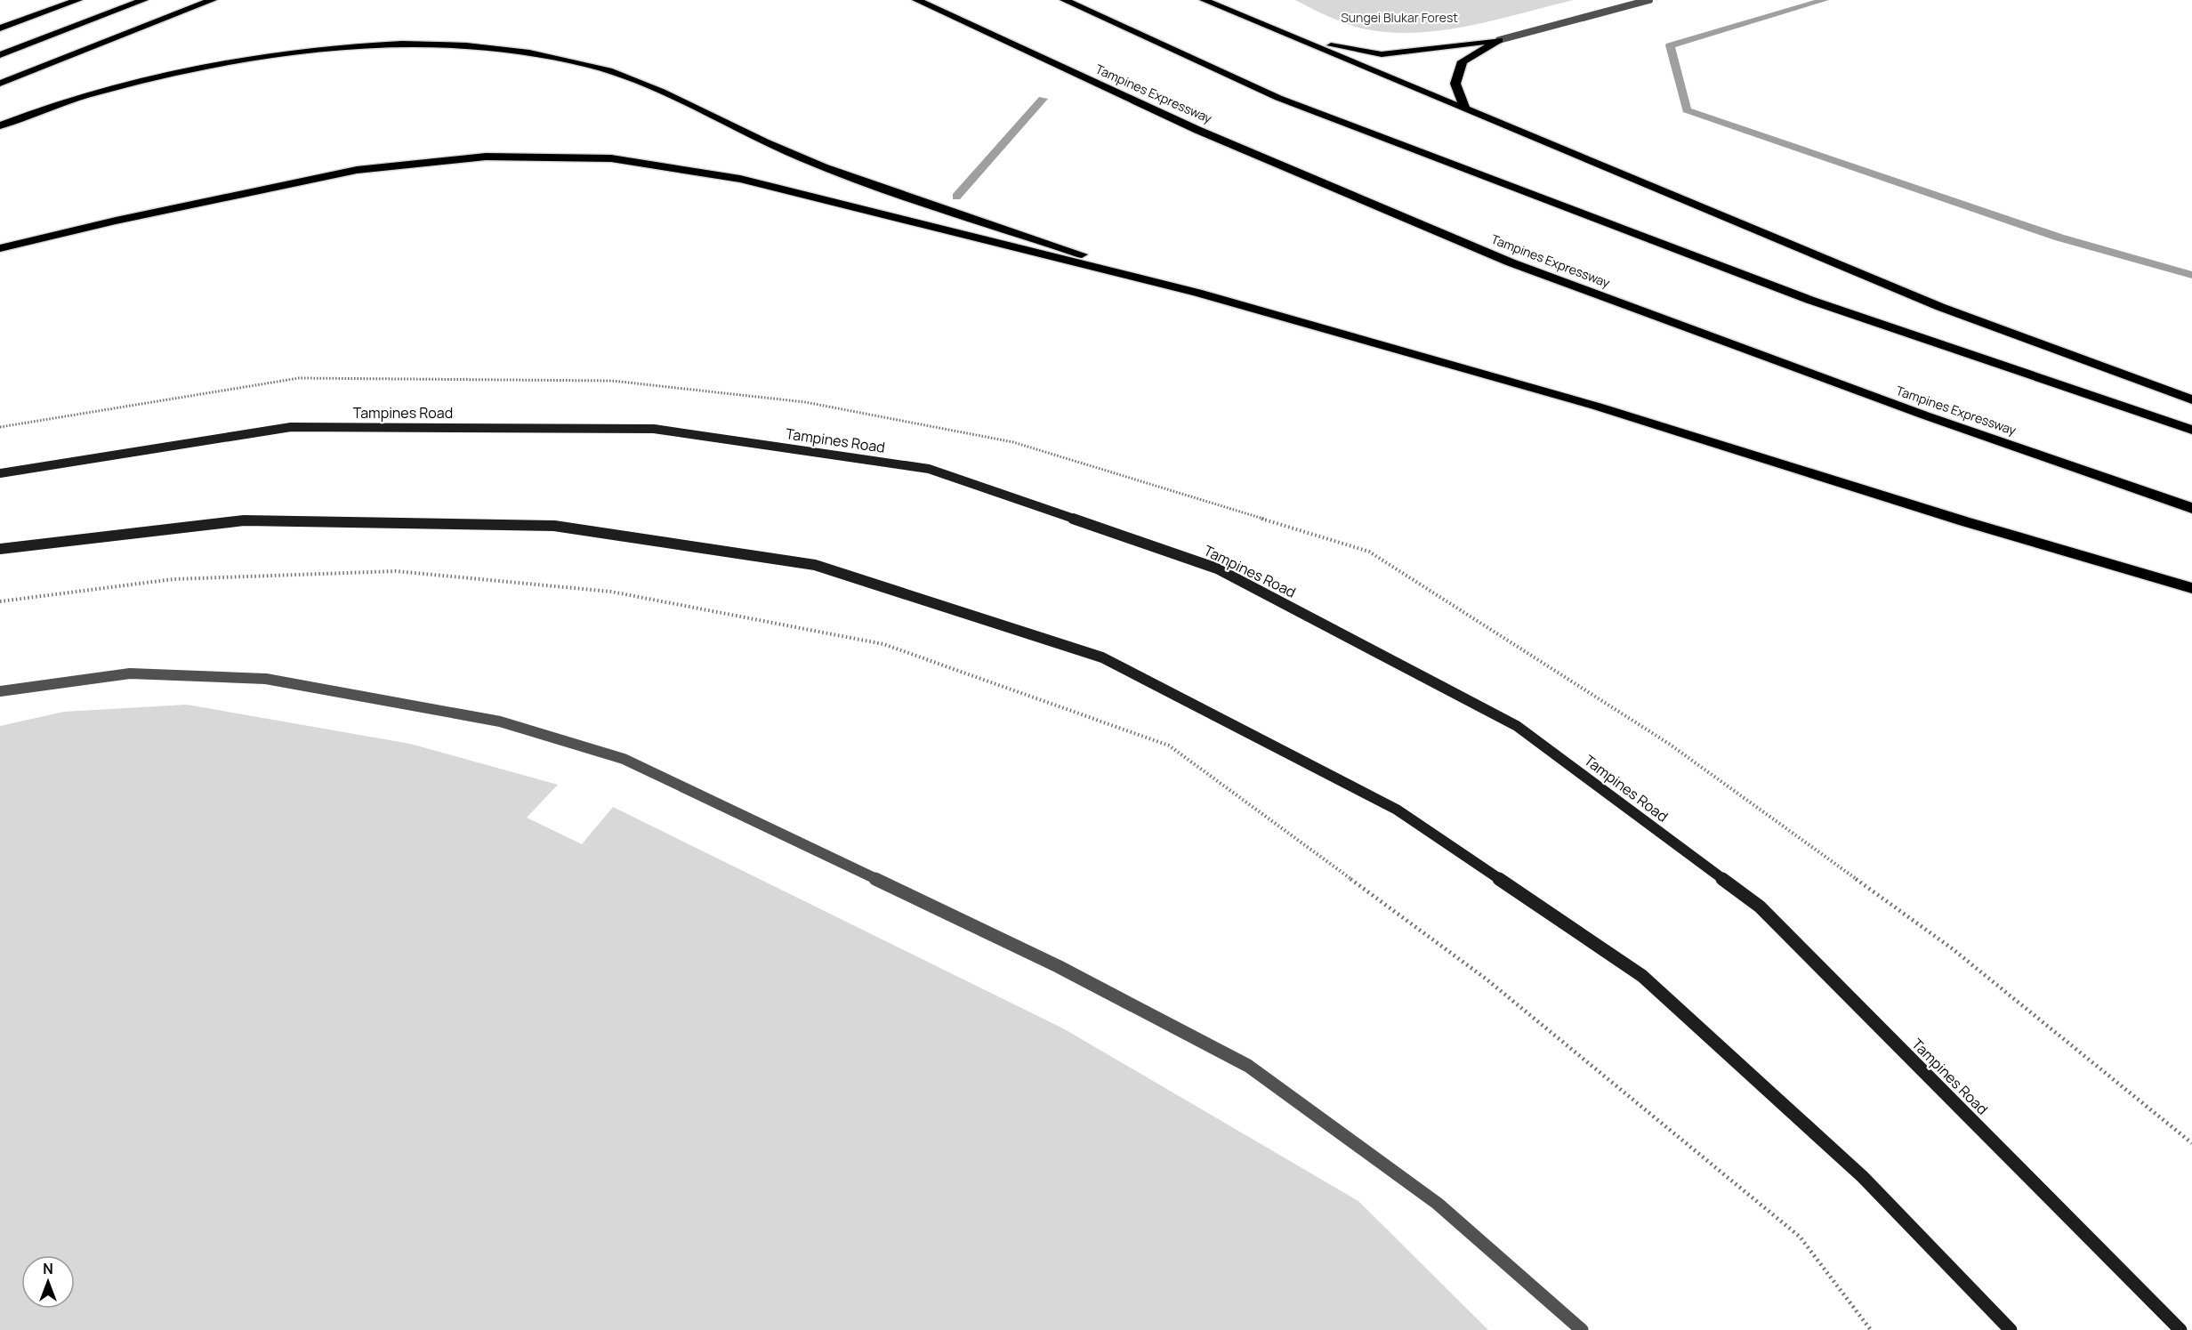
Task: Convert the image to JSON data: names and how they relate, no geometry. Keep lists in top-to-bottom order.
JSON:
{
  "streets": {
    "highway": ["Tampines Expressway"],
    "main road": ["Tampines Road"]
  },
  "parks": ["Sungei Blukar Forest"],
  "north": "top"
}
